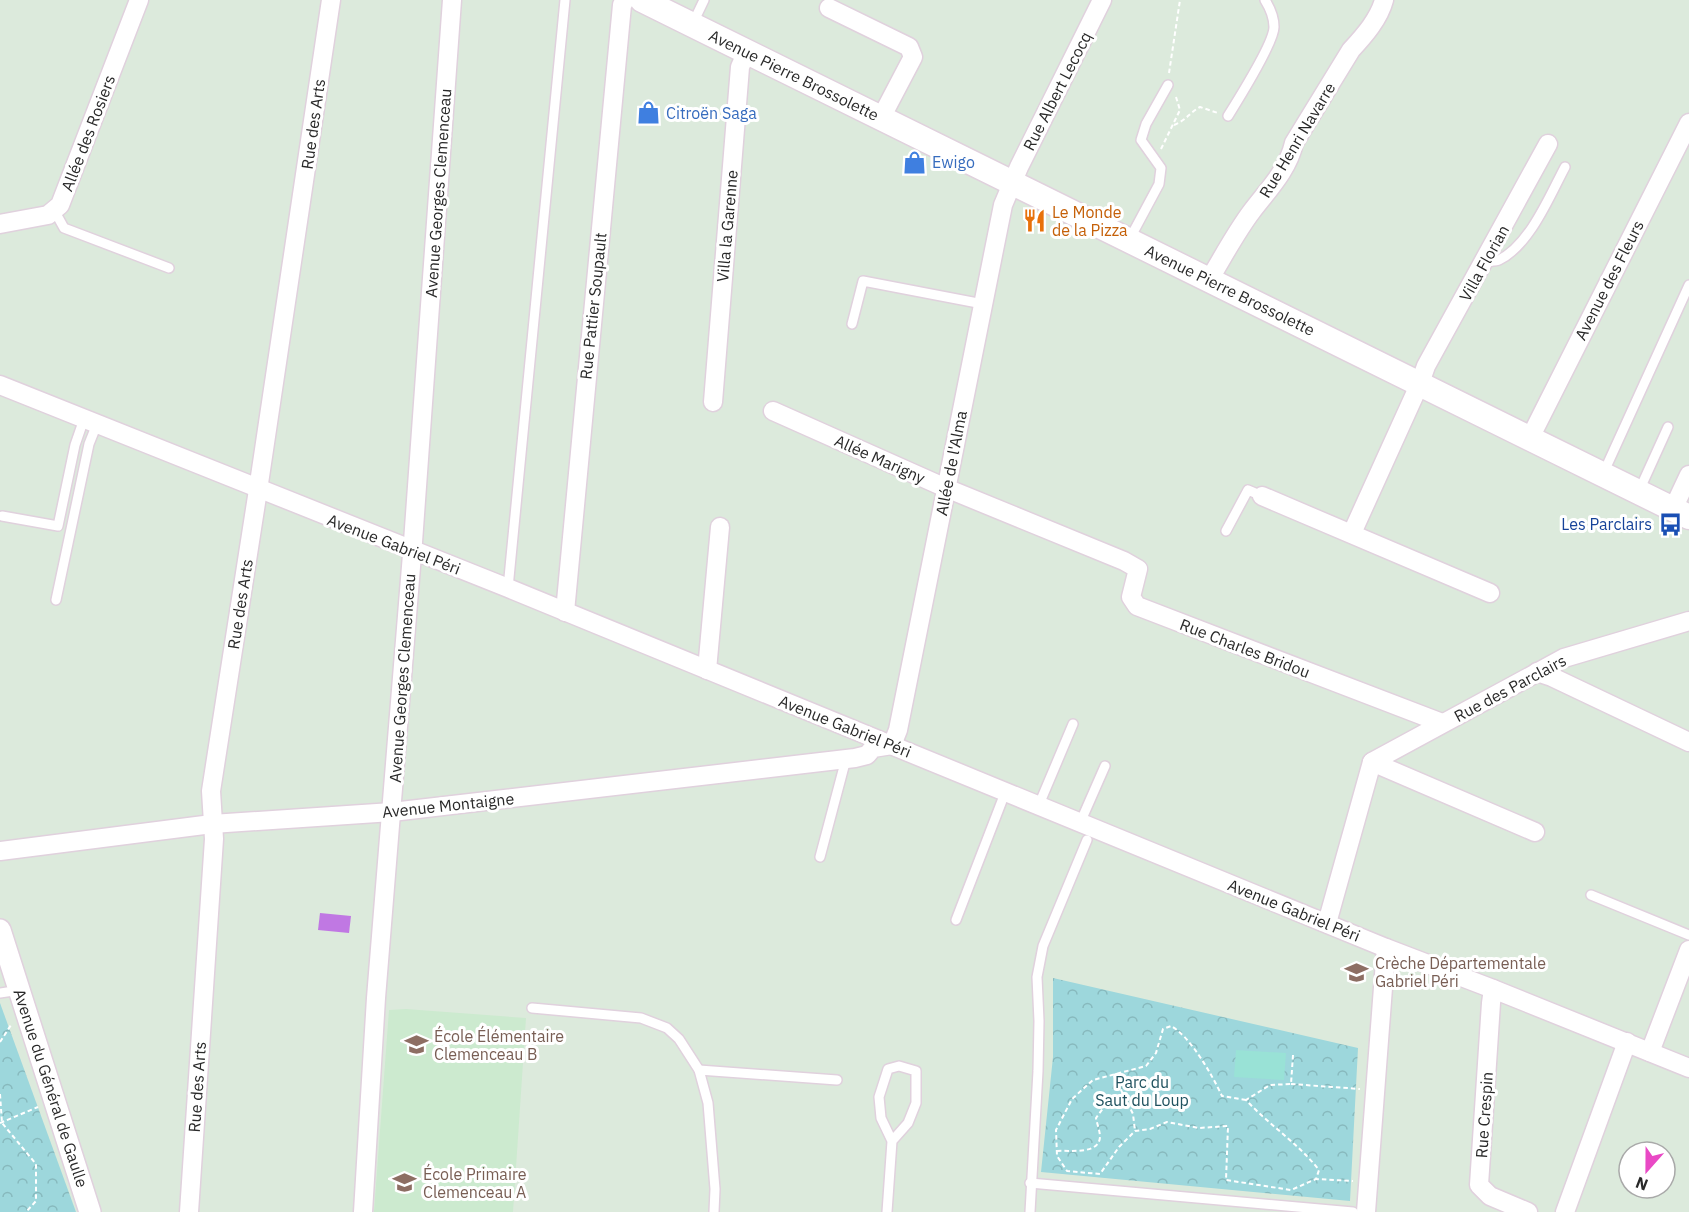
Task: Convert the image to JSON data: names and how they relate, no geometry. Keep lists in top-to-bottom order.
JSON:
{
  "streets": {
    "main road": ["Avenue Pierre Brossolette"],
    "street": [
      "Rue Albert Lecocq",
      "Rue des Arts",
      "Allée des Rosiers",
      "Rue Henri Navarre",
      "Avenue Georges Clemenceau",
      "Villa la Garenne",
      "Villa Florian",
      "Avenue des Fleurs",
      "Rue Pattier Soupault",
      "Allée Marigny",
      "Allée de l'Alma",
      "Avenue Gabriel Péri",
      "Rue Charles Bridou",
      "Rue des Parclairs",
      "Avenue Montaigne",
      "Avenue du Général de Gaulle",
      "Rue Crespin"
    ]
  },
  "crossings": [
    ["Avenue Pierre Brossolette", "Rue Albert Lecocq"],
    ["Avenue Pierre Brossolette", "Rue Henri Navarre"],
    ["Avenue Pierre Brossolette", "Villa la Garenne"],
    ["Avenue Pierre Brossolette", "Villa Florian"],
    ["Avenue Pierre Brossolette", "Avenue des Fleurs"],
    ["Avenue Pierre Brossolette", "Allée de l'Alma"],
    ["Rue Albert Lecocq", "Allée de l'Alma"],
    ["Rue des Arts", "Avenue Gabriel Péri"],
    ["Rue des Arts", "Avenue Montaigne"],
    ["Avenue Georges Clemenceau", "Avenue Gabriel Péri"],
    ["Avenue Georges Clemenceau", "Avenue Montaigne"],
    ["Rue Pattier Soupault", "Avenue Gabriel Péri"],
    ["Allée Marigny", "Allée de l'Alma"],
    ["Allée Marigny", "Rue Charles Bridou"],
    ["Allée de l'Alma", "Avenue Gabriel Péri"],
    ["Allée de l'Alma", "Avenue Montaigne"],
    ["Avenue Gabriel Péri", "Avenue Montaigne"],
    ["Avenue Gabriel Péri", "Rue Crespin"],
    ["Rue Charles Bridou", "Rue des Parclairs"]
  ],
  "parks": ["Parc du Saut du Loup"],
  "places": {
    "shop": ["Citroën Saga", "Ewigo"],
    "restaurant": ["Le Monde de la Pizza"],
    "bus stop": ["Les Parclairs"],
    "school or university": ["Crèche Départementale Gabriel Péri", "École Élémentaire Clemenceau B", "École Primaire Clemenceau A"]
  },
  "north": "bottom"
}
